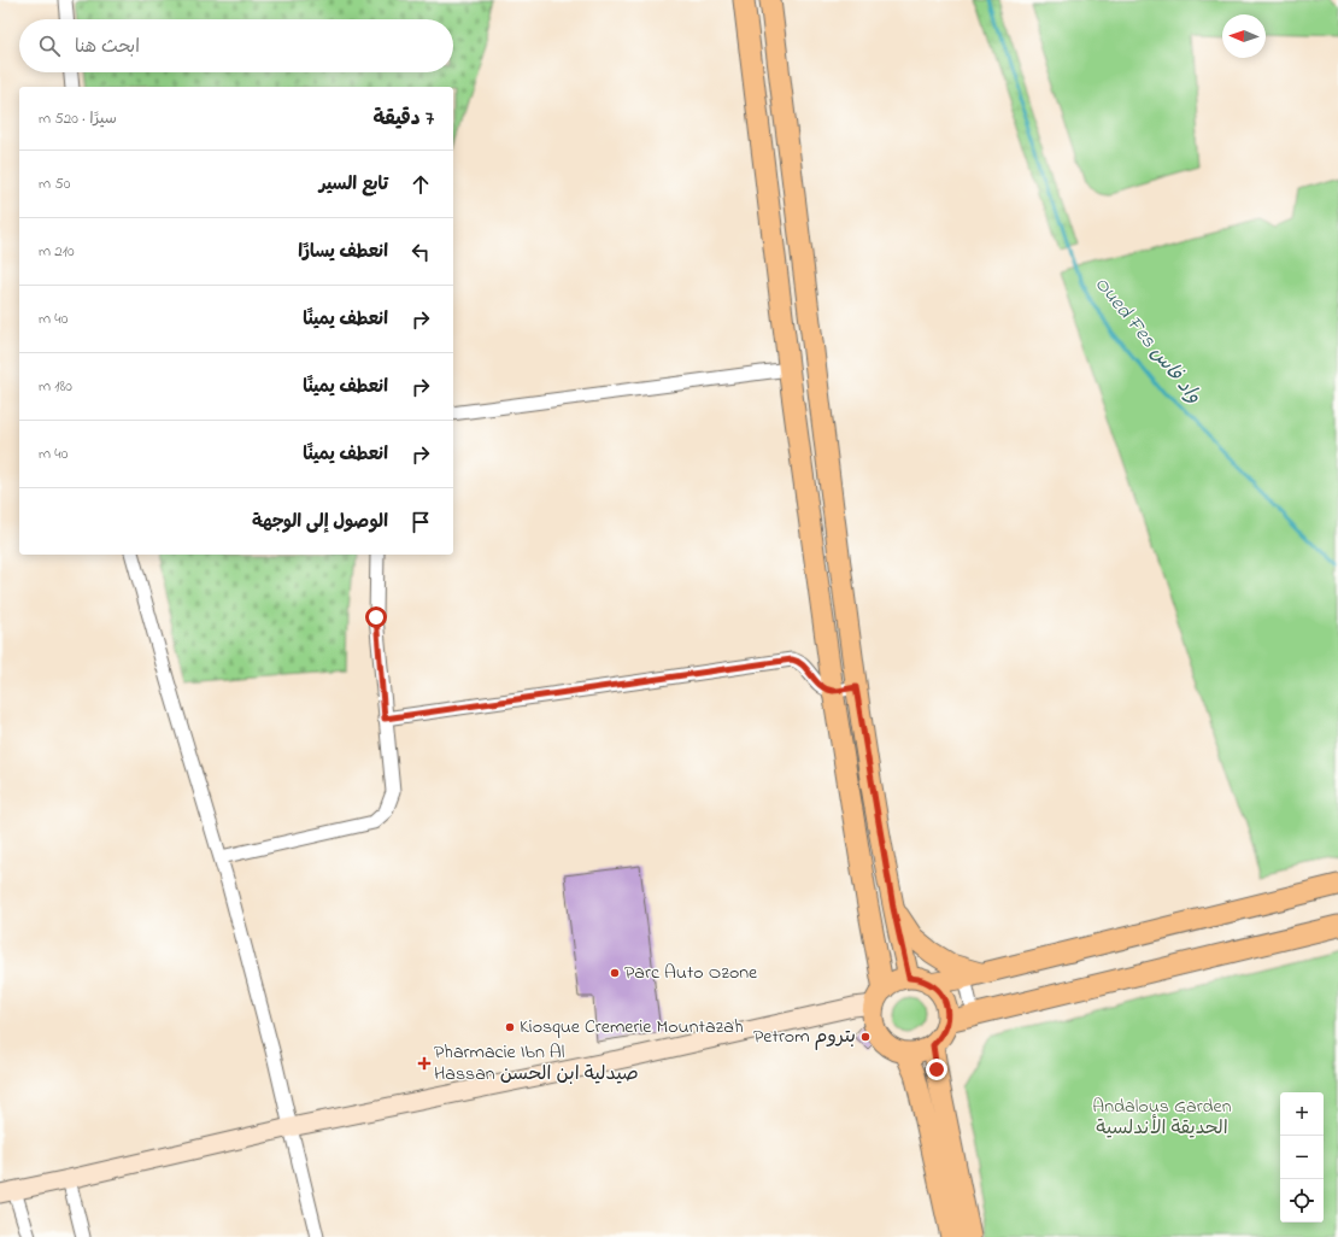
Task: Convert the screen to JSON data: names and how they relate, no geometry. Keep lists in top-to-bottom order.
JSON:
{
  "water": ["Oued Fes واد فاس"],
  "parks": ["Andalous Garden الحديقة الأندلسية"],
  "places": {
    "other": ["Parc Auto Ozone", "Kiosque Cremerie Mountazah", "Petrom بتروم"],
    "health": ["Pharmacie Ibn Al Hassan صيدلية ابن الحسن"]
  },
  "north": "left",
  "page": {
    "search": "ابحث هنا",
    "heading": ["7 دقيقة", "سيرًا · 520 m"],
    "list": [
      ["تابع السير", "50 m"],
      ["انعطف يسارًا", "210 m"],
      ["انعطف يمينًا", "40 m"],
      ["انعطف يمينًا", "180 m"],
      ["انعطف يمينًا", "40 m"],
      "الوصول إلى الوجهة"
    ],
    "map_buttons": ["+", "−"]
  }
}
